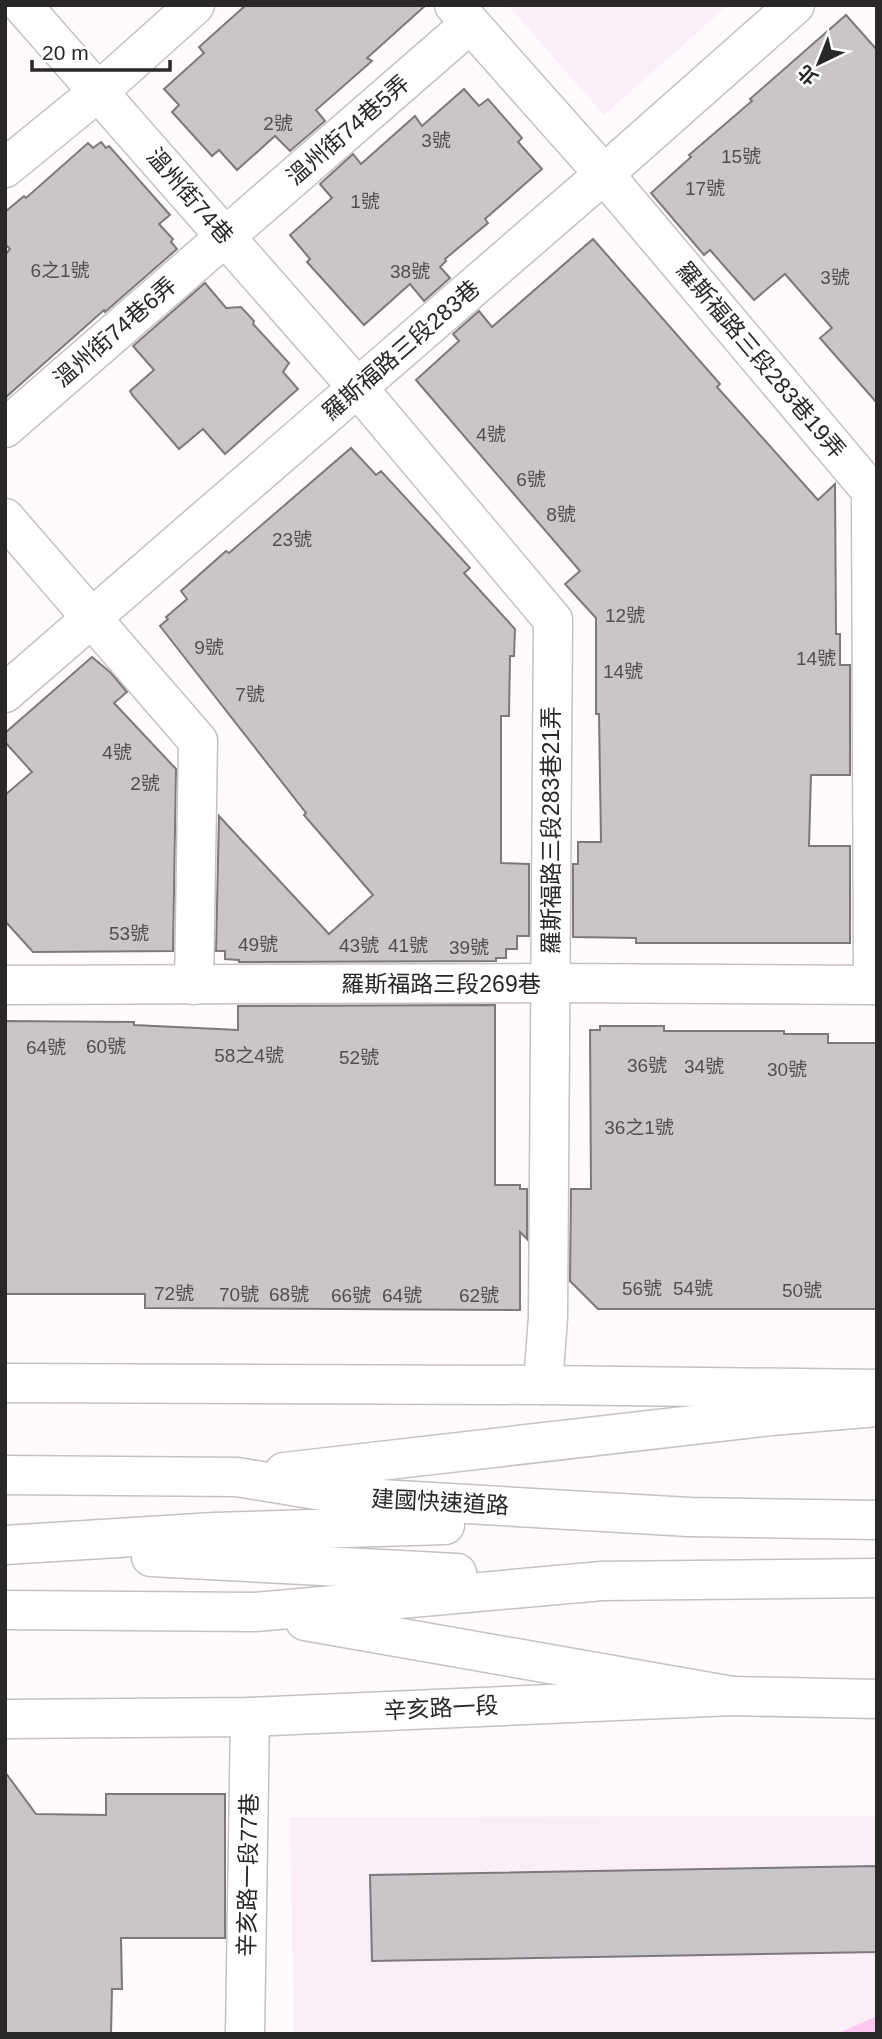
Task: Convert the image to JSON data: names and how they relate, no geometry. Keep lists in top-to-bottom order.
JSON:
{
  "streets": {
    "main road": [
      "溫州街74巷5弄",
      "溫州街74巷",
      "溫州街74巷6弄",
      "羅斯福路三段283巷",
      "羅斯福路三段283巷19弄",
      "羅斯福路三段283巷21弄",
      "羅斯福路三段269巷",
      "建國快速道路",
      "辛亥路一段",
      "辛亥路一段77巷"
    ]
  },
  "crossings": [
    ["溫州街74巷5弄", "溫州街74巷"],
    ["溫州街74巷5弄", "溫州街74巷6弄"],
    ["溫州街74巷5弄", "羅斯福路三段283巷19弄"],
    ["溫州街74巷", "溫州街74巷6弄"],
    ["溫州街74巷", "羅斯福路三段283巷"],
    ["溫州街74巷", "羅斯福路三段283巷21弄"],
    ["羅斯福路三段283巷", "羅斯福路三段283巷19弄"],
    ["羅斯福路三段283巷", "羅斯福路三段283巷21弄"],
    ["羅斯福路三段283巷19弄", "羅斯福路三段269巷"],
    ["羅斯福路三段283巷21弄", "羅斯福路三段269巷"],
    ["辛亥路一段", "辛亥路一段77巷"]
  ],
  "house_numbers": [
    "2號",
    "3號",
    "15號",
    "17號",
    "1號",
    "6之1號",
    "38號",
    "3號",
    "4號",
    "6號",
    "8號",
    "23號",
    "12號",
    "9號",
    "14號",
    "14號",
    "7號",
    "4號",
    "2號",
    "53號",
    "49號",
    "43號",
    "41號",
    "39號",
    "60號",
    "64號",
    "58之4號",
    "52號",
    "36號",
    "34號",
    "30號",
    "36之1號",
    "56號",
    "54號",
    "50號",
    "72號",
    "70號",
    "68號",
    "66號",
    "64號",
    "62號"
  ],
  "scale_bar": "20 m",
  "north": "bottom left"
}
